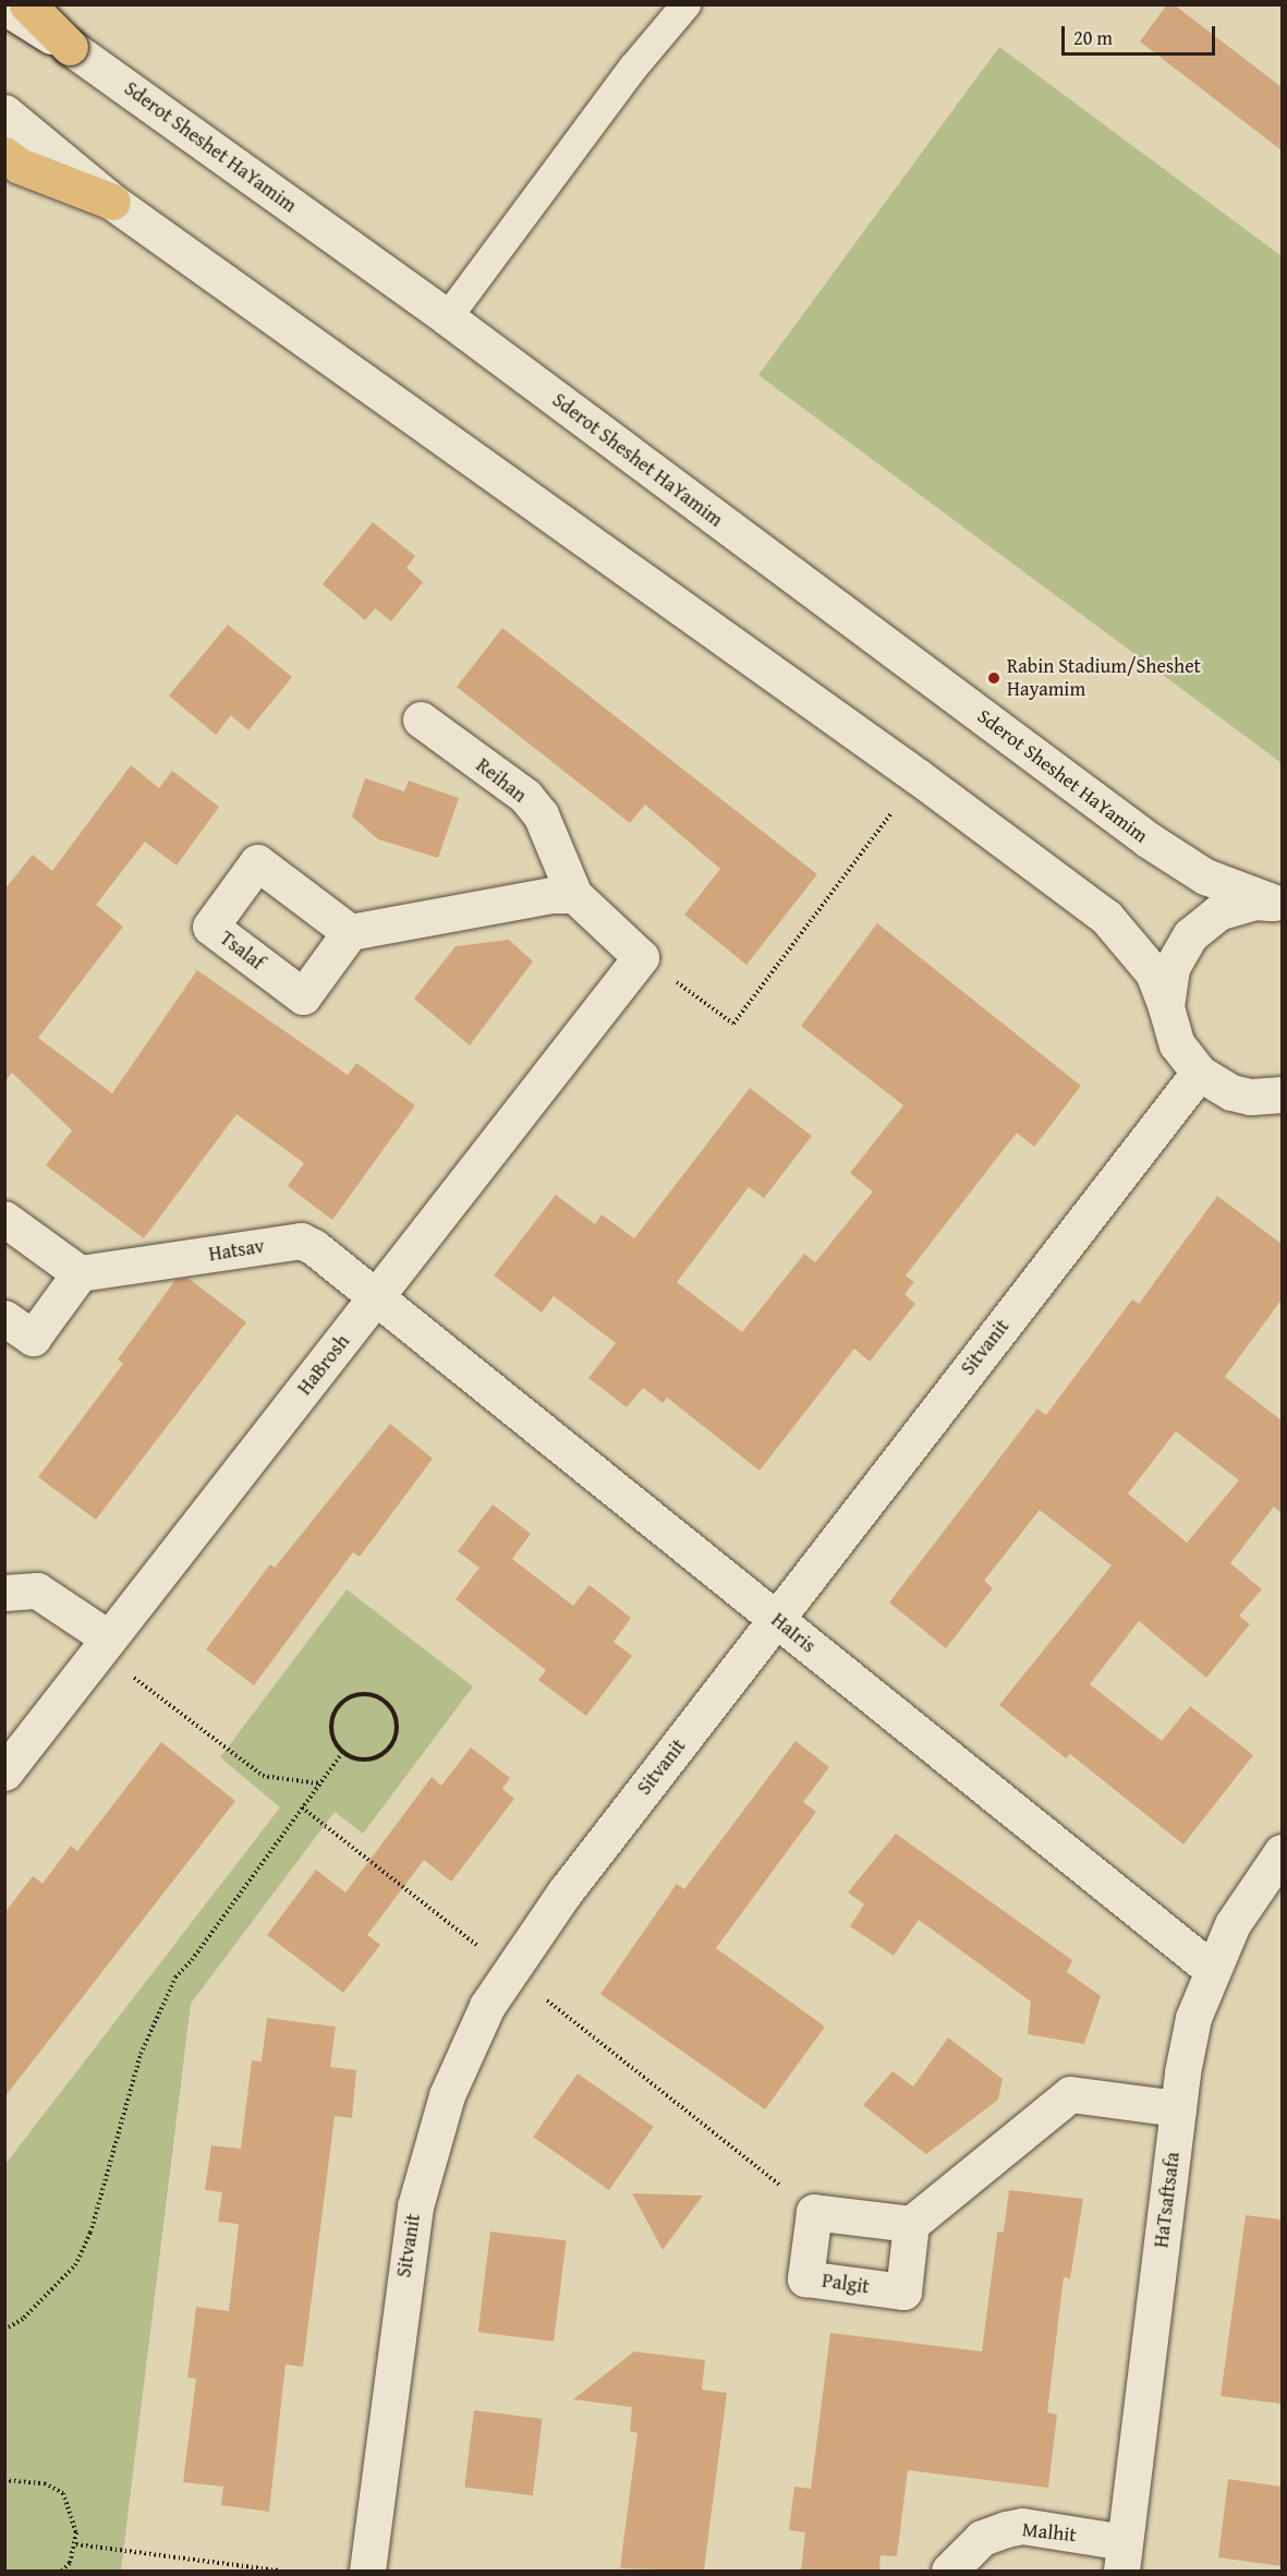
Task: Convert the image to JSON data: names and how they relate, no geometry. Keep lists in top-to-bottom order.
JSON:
{
  "streets": {
    "street": [
      "Sderot Sheshet HaYamim",
      "Reihan",
      "Hatsav",
      "Sitvanit",
      "HaBrosh",
      "HaIris",
      "HaTsaftsafa",
      "Palgit",
      "Malhit"
    ]
  },
  "crossings": [
    ["Hatsav", "HaBrosh"],
    ["Hatsav", "HaIris"],
    ["Sitvanit", "HaIris"],
    ["HaBrosh", "HaIris"],
    ["HaIris", "HaTsaftsafa"],
    ["HaTsaftsafa", "Malhit"]
  ],
  "places": ["Rabin Stadium/Sheshet Hayamim"],
  "scale_bar": "20 m"
}
